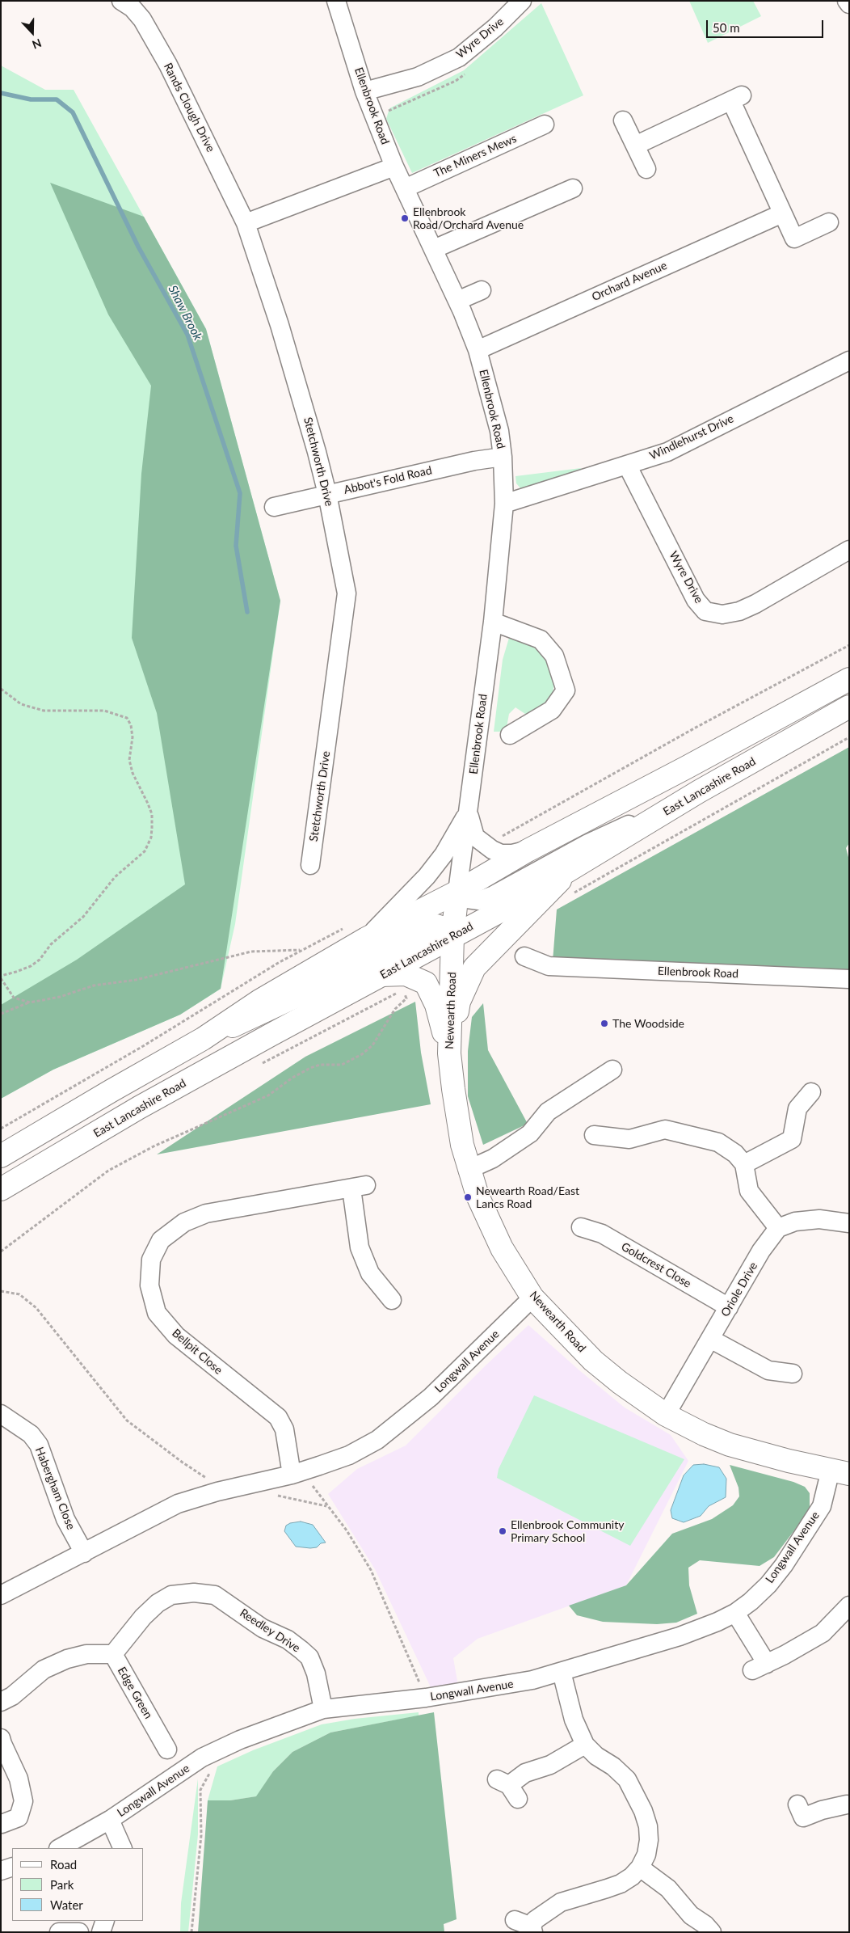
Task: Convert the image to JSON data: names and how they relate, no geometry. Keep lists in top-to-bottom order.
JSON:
{
  "streets": {
    "main road": ["East Lancashire Road", "Newearth Road"],
    "street": [
      "Wyre Drive",
      "Ellenbrook Road",
      "Rands Clough Drive",
      "The Miners Mews",
      "Orchard Avenue",
      "Windlehurst Drive",
      "Stetchworth Drive",
      "Abbot's Fold Road",
      "Goldcrest Close",
      "Oriole Drive",
      "Bellpit Close",
      "Longwall Avenue",
      "Habergham Close",
      "Reedley Drive",
      "Edge Green"
    ]
  },
  "crossings": [
    ["Wyre Drive", "Ellenbrook Road"],
    ["Wyre Drive", "Windlehurst Drive"],
    ["Ellenbrook Road", "The Miners Mews"],
    ["Ellenbrook Road", "Orchard Avenue"],
    ["Ellenbrook Road", "Windlehurst Drive"],
    ["Ellenbrook Road", "Abbot's Fold Road"],
    ["Ellenbrook Road", "Newearth Road"],
    ["Rands Clough Drive", "Stetchworth Drive"],
    ["Stetchworth Drive", "Abbot's Fold Road"],
    ["East Lancashire Road", "Newearth Road"],
    ["Newearth Road", "Oriole Drive"],
    ["Newearth Road", "Longwall Avenue"],
    ["Goldcrest Close", "Oriole Drive"],
    ["Bellpit Close", "Longwall Avenue"],
    ["Longwall Avenue", "Habergham Close"],
    ["Longwall Avenue", "Reedley Drive"],
    ["Reedley Drive", "Edge Green"]
  ],
  "water": ["Shaw Brook"],
  "places": [
    "Ellenbrook Road/Orchard Avenue",
    "The Woodside",
    "Newearth Road/East Lancs Road",
    "Ellenbrook Community Primary School"
  ],
  "legend": ["Road", "Park", "Water"],
  "scale_bar": "50 m",
  "north": "bottom"
}
